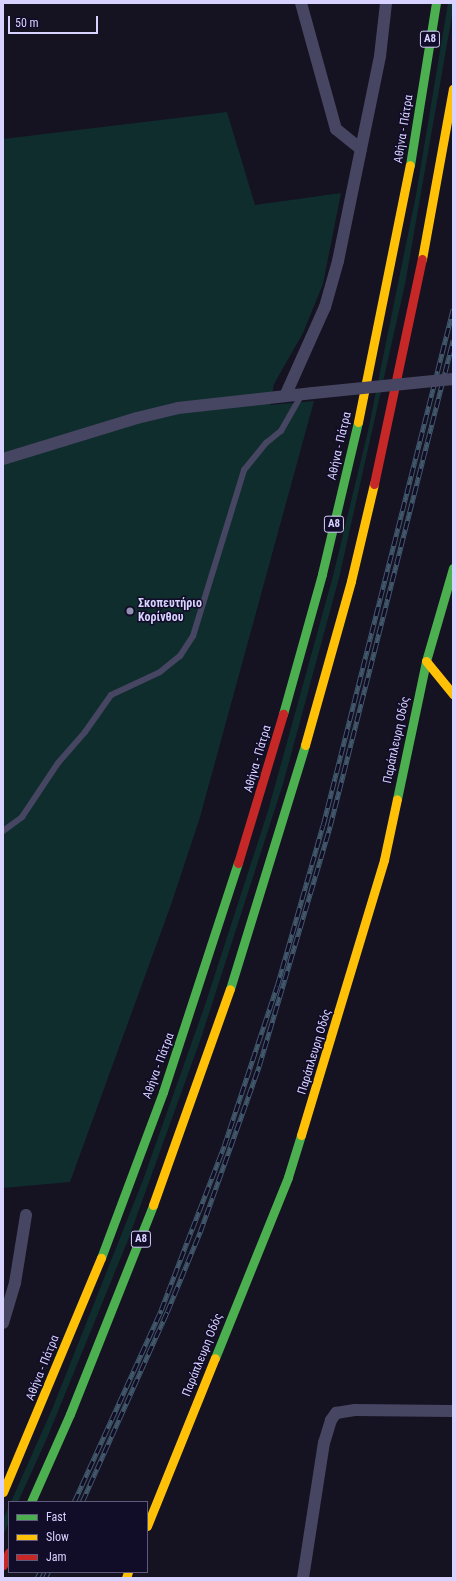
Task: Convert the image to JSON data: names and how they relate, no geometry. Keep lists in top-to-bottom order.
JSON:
{
  "streets": {
    "main road": ["Α8", "Αθήνα - Πάτρα", "Παράπλευρη Οδός"]
  },
  "places": ["Σκοπευτήριο Κορίνθου"],
  "legend": ["Fast", "Slow", "Jam"],
  "scale_bar": "50 m"
}
